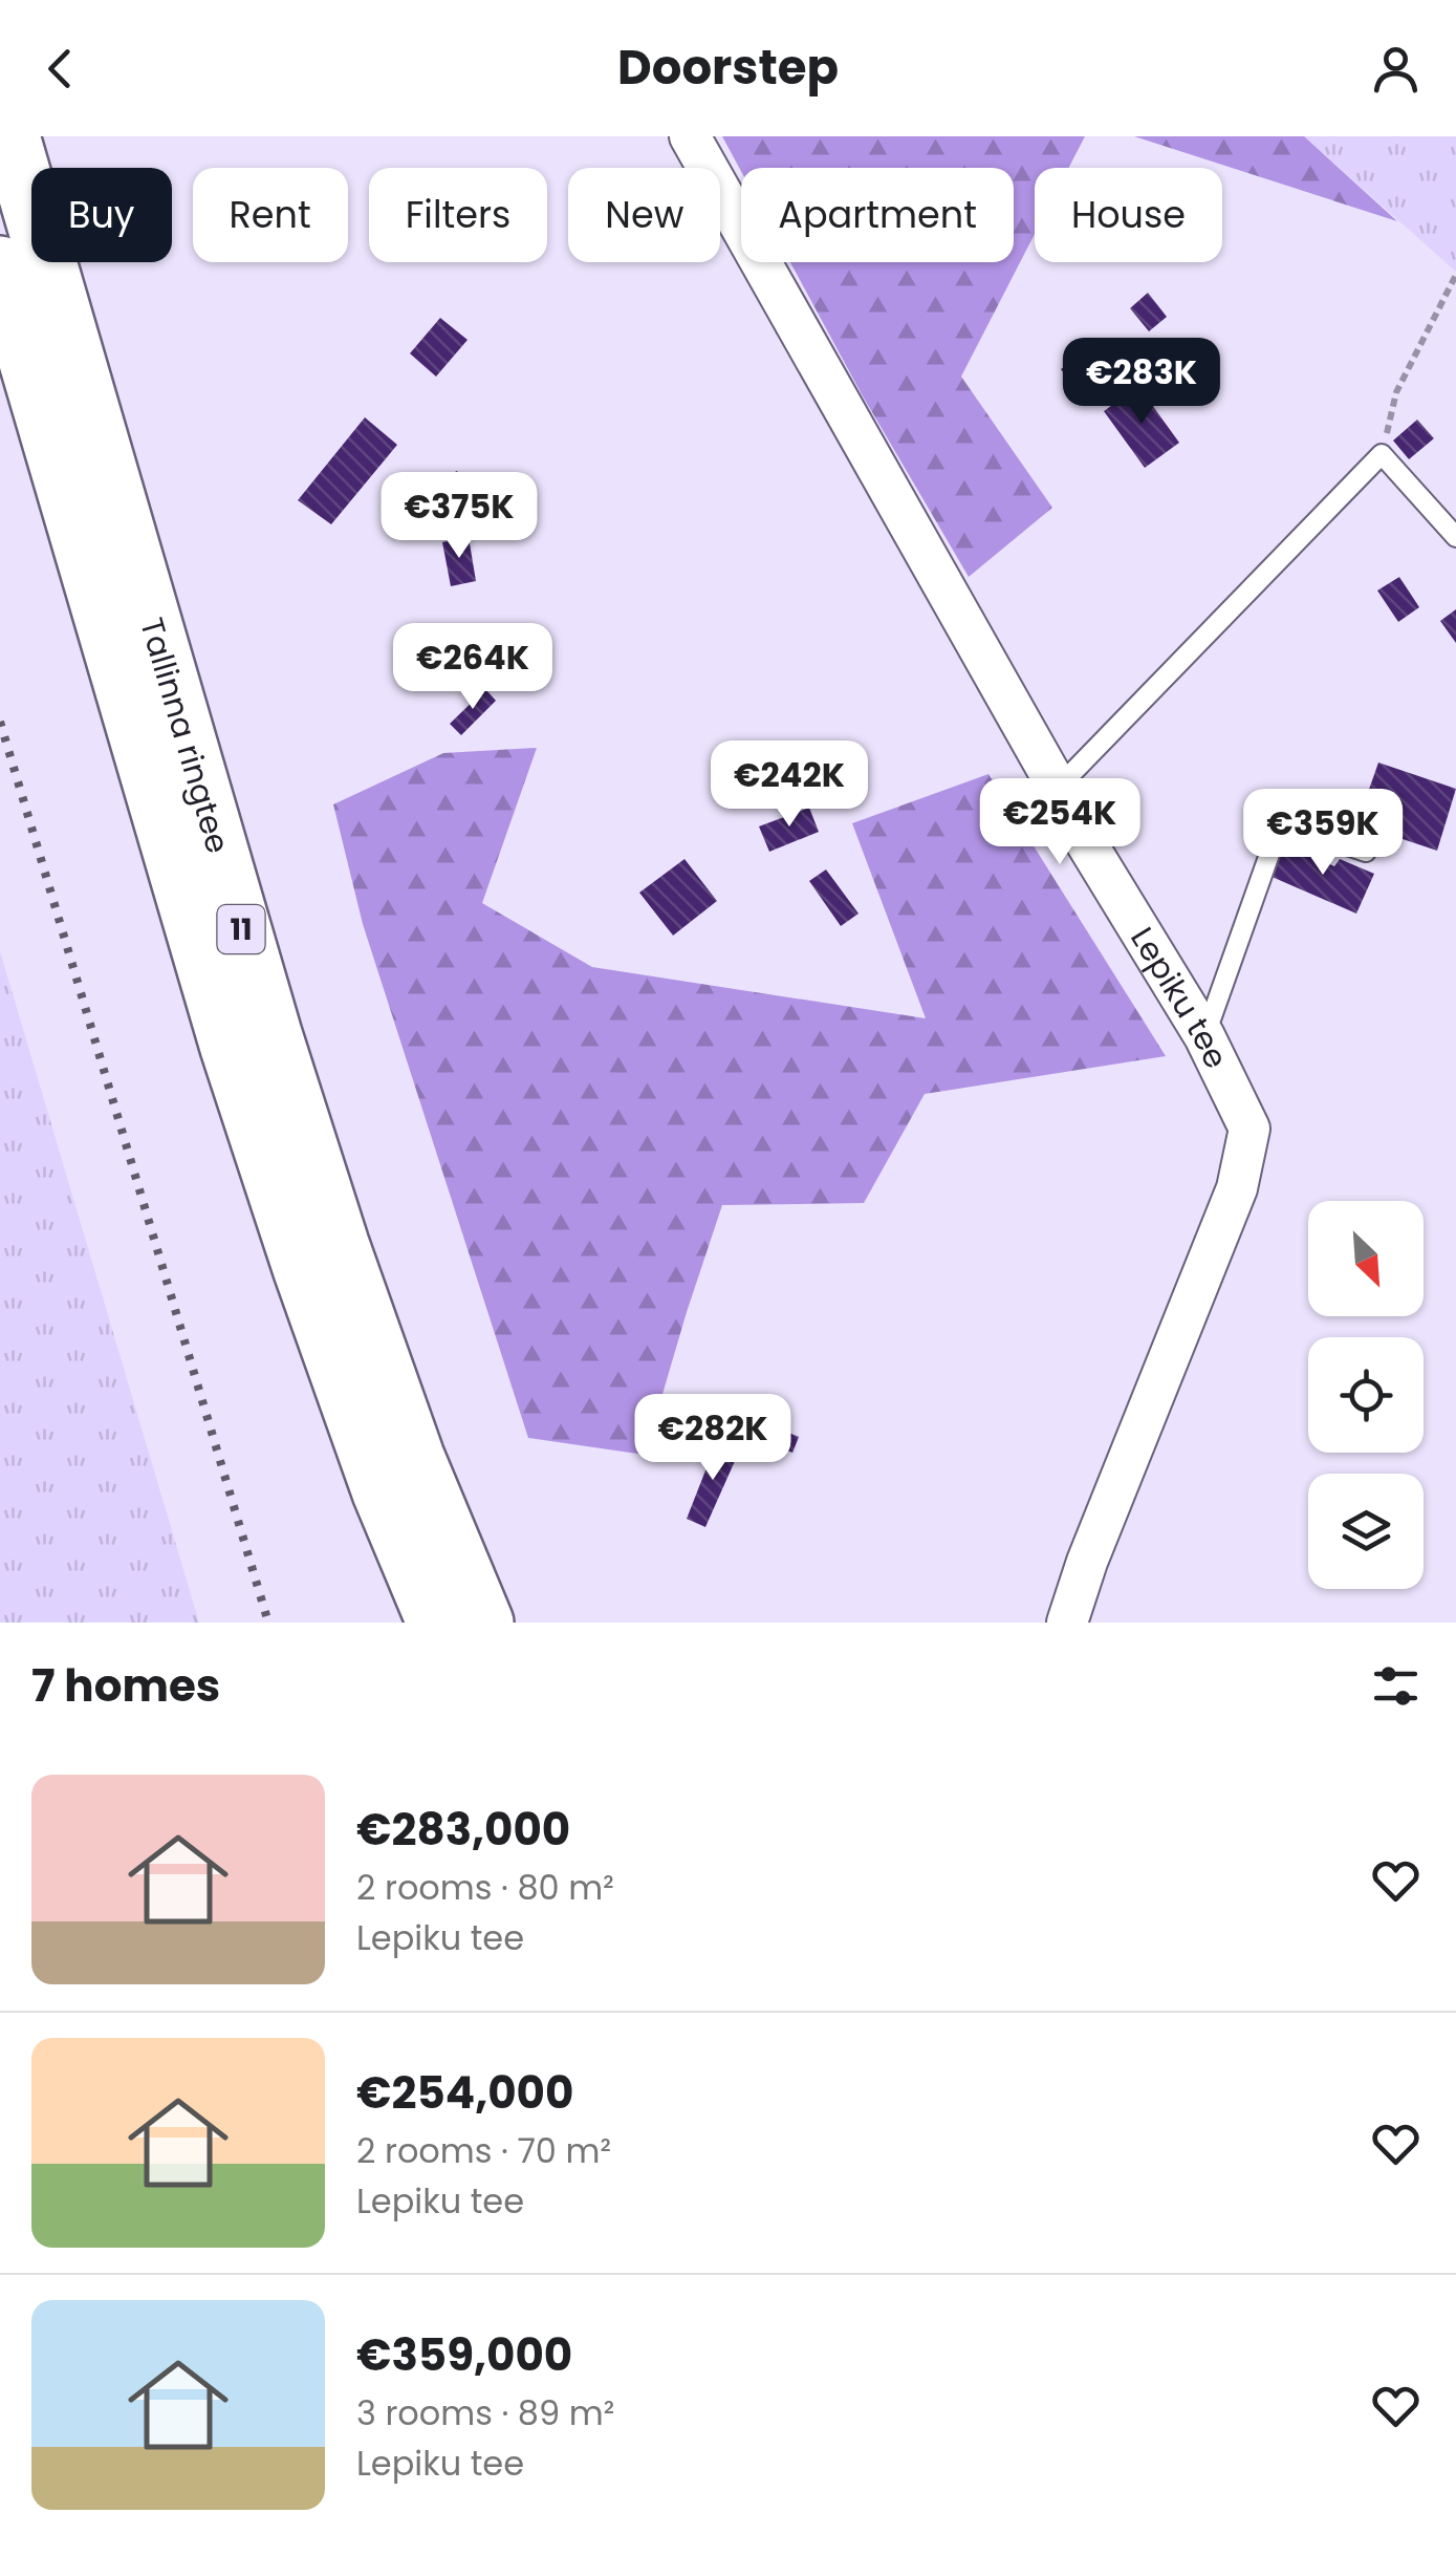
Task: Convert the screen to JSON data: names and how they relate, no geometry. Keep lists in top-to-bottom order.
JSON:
{
  "streets": {
    "highway": ["Tallinna ringtee", "11"],
    "street": ["Lepiku tee"]
  },
  "north": "bottom right",
  "page": {
    "header": "Doorstep",
    "chip": [
      "Buy",
      "Rent",
      "Filters",
      "New",
      "Apartment",
      "House"
    ],
    "price": [
      "€283K",
      "€375K",
      "€264K",
      "€242K",
      "€254K",
      "€359K",
      "€282K"
    ],
    "heading": "7 homes",
    "list": [
      {
        "name": "€283,000",
        "note": "2 rooms · 80 m² · Lepiku tee"
      },
      {
        "name": "€254,000",
        "note": "2 rooms · 70 m² · Lepiku tee"
      },
      {
        "name": "€359,000",
        "note": "3 rooms · 89 m² · Lepiku tee"
      }
    ]
  }
}
